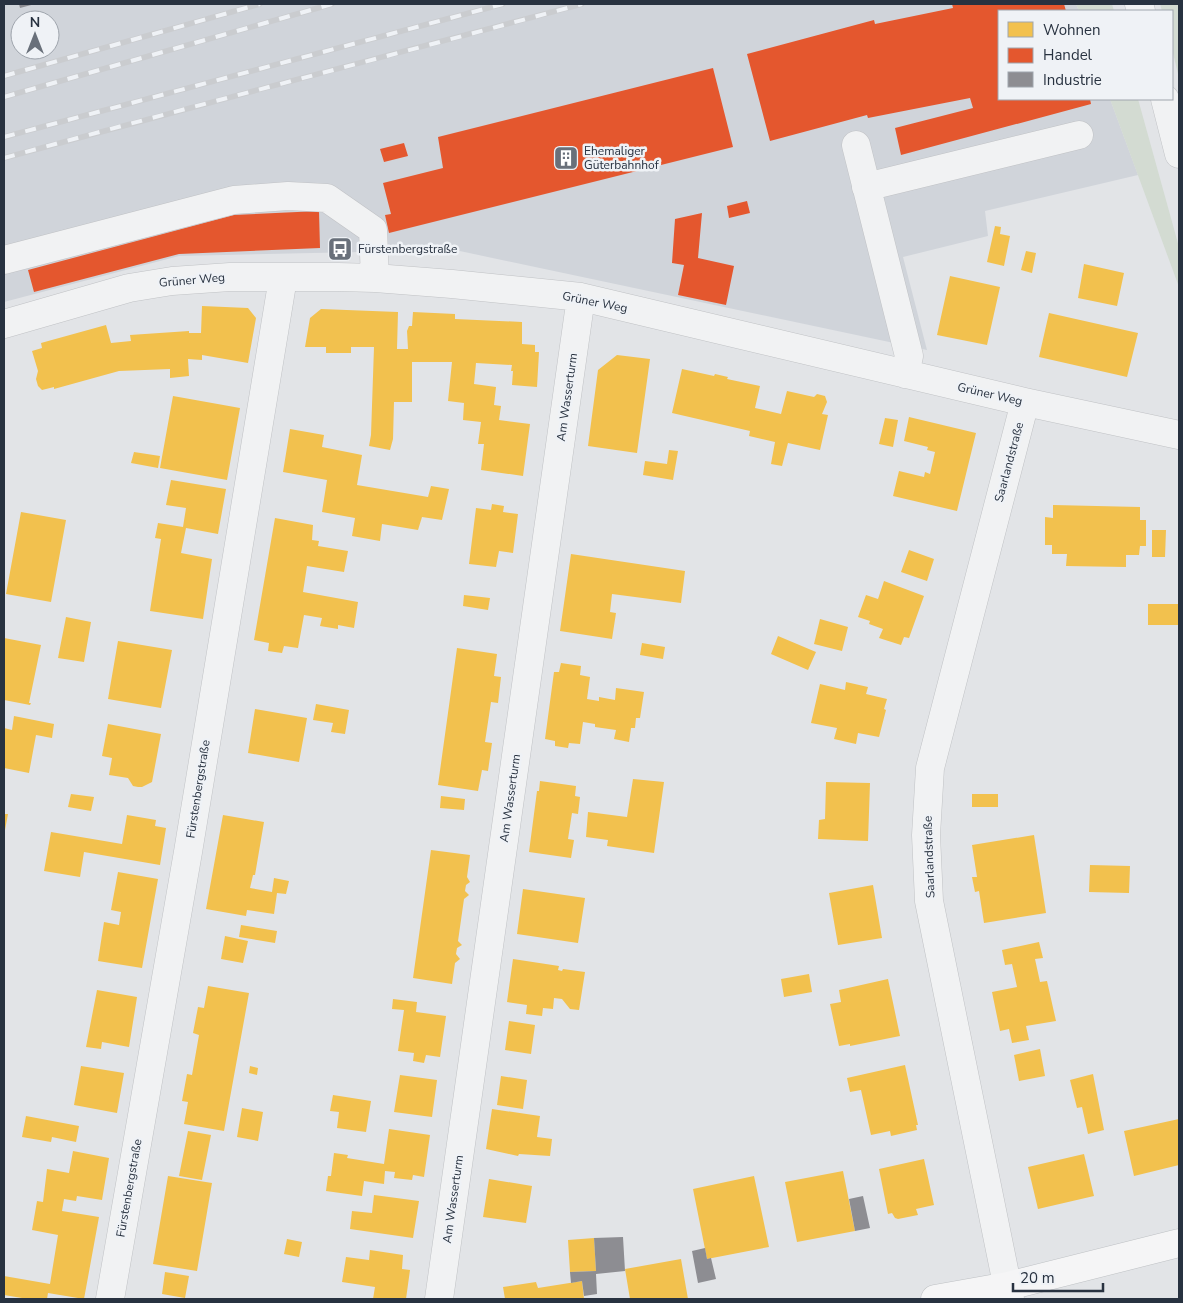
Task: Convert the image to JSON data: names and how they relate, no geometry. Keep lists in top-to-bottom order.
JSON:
{
  "streets": {
    "street": [
      "Grüner Weg",
      "Am Wasserturm",
      "Saarlandstraße",
      "Fürstenbergstraße"
    ]
  },
  "crossings": [
    ["Grüner Weg", "Am Wasserturm"],
    ["Grüner Weg", "Saarlandstraße"],
    ["Grüner Weg", "Fürstenbergstraße"]
  ],
  "places": {
    "building": ["Ehemaliger Güterbahnhof"],
    "bus stop": ["Fürstenbergstraße"]
  },
  "legend": ["Wohnen", "Handel", "Industrie"],
  "scale_bar": "20 m",
  "north": "top"
}
